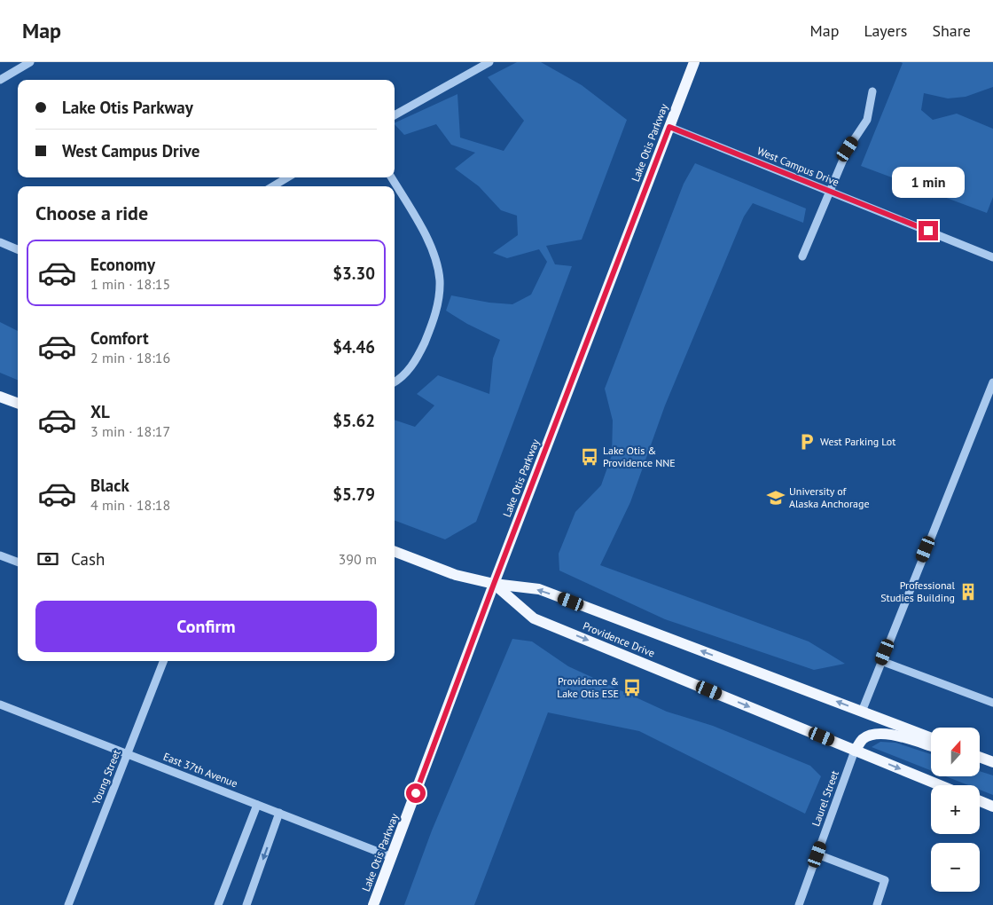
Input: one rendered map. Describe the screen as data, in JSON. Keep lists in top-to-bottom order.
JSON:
{
  "streets": {
    "main road": ["Lake Otis Parkway", "Providence Drive"],
    "street": [
      "West Campus Drive",
      "East 37th Avenue",
      "Young Street",
      "Laurel Street"
    ]
  },
  "crossings": [
    ["Lake Otis Parkway", "West Campus Drive"],
    ["Lake Otis Parkway", "Providence Drive"],
    ["Lake Otis Parkway", "East 37th Avenue"],
    ["Providence Drive", "Laurel Street"],
    ["East 37th Avenue", "Young Street"]
  ],
  "places": {
    "parking": ["West Parking Lot"],
    "bus stop": ["Lake Otis & Providence NNE", "Providence & Lake Otis ESE"],
    "school or university": ["University of Alaska Anchorage"],
    "building": ["Professional Studies Building"]
  },
  "north": "top",
  "page": {
    "header": "Map",
    "nav": ["Map", "Layers", "Share"],
    "banner": ["Lake Otis Parkway", "West Campus Drive"],
    "bubble": "1 min",
    "heading": "Choose a ride",
    "list": [
      {
        "name": "Economy",
        "note": "1 min · 18:15",
        "value": "$3.30"
      },
      {
        "name": "Comfort",
        "note": "2 min · 18:16",
        "value": "$4.46"
      },
      {
        "name": "XL",
        "note": "3 min · 18:17",
        "value": "$5.62"
      },
      {
        "name": "Black",
        "note": "4 min · 18:18",
        "value": "$5.79"
      }
    ],
    "pay": ["Cash", "390 m"],
    "buttons": "Confirm",
    "map_buttons": ["+", "−"]
  }
}
